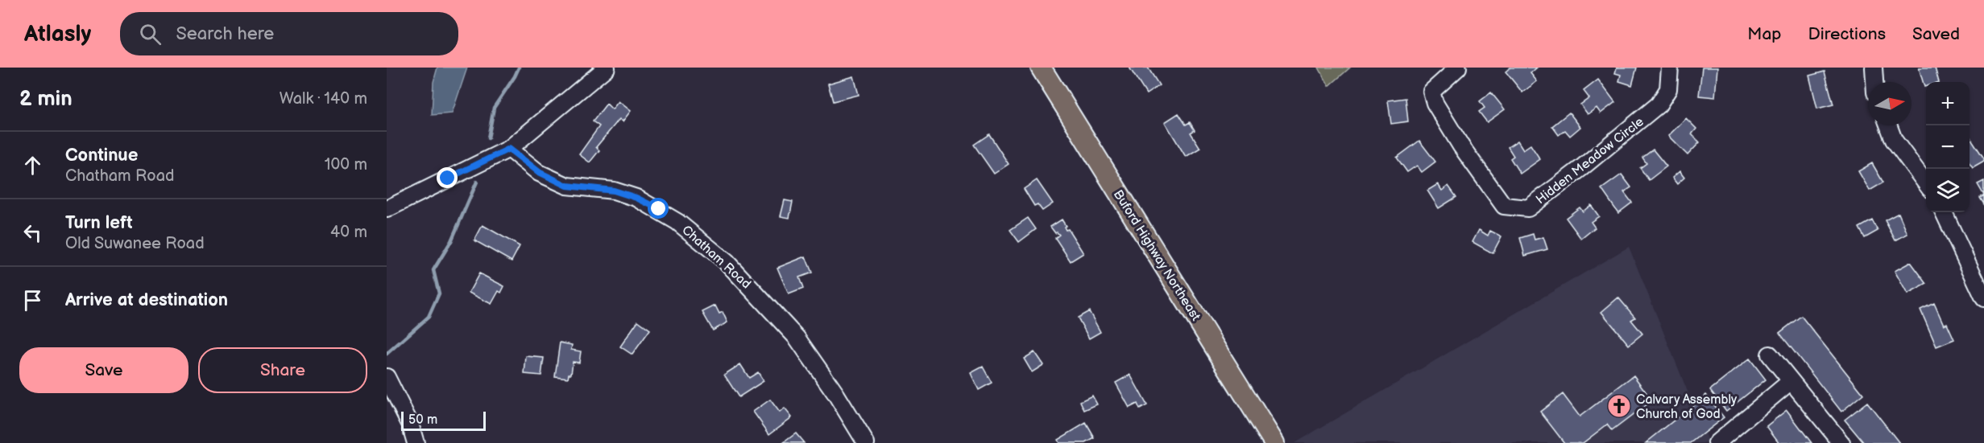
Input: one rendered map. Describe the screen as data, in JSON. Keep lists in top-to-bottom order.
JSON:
{
  "streets": {
    "main road": ["Buford Highway Northeast"],
    "street": ["Hidden Meadow Circle", "Chatham Road"]
  },
  "places": {
    "church": ["Calvary Assembly Church of God"]
  },
  "scale_bar": "50 m",
  "north": "right",
  "page": {
    "header": "Atlasly",
    "search": "Search here",
    "nav": ["Map", "Directions", "Saved"],
    "heading": ["2 min", "Walk · 140 m"],
    "map_buttons": ["+", "−"],
    "list": [
      ["Continue", "Chatham Road", "100 m"],
      ["Turn left", "Old Suwanee Road", "40 m"],
      "Arrive at destination"
    ],
    "buttons": ["Save", "Share"],
    "scale": "50 m"
  }
}
